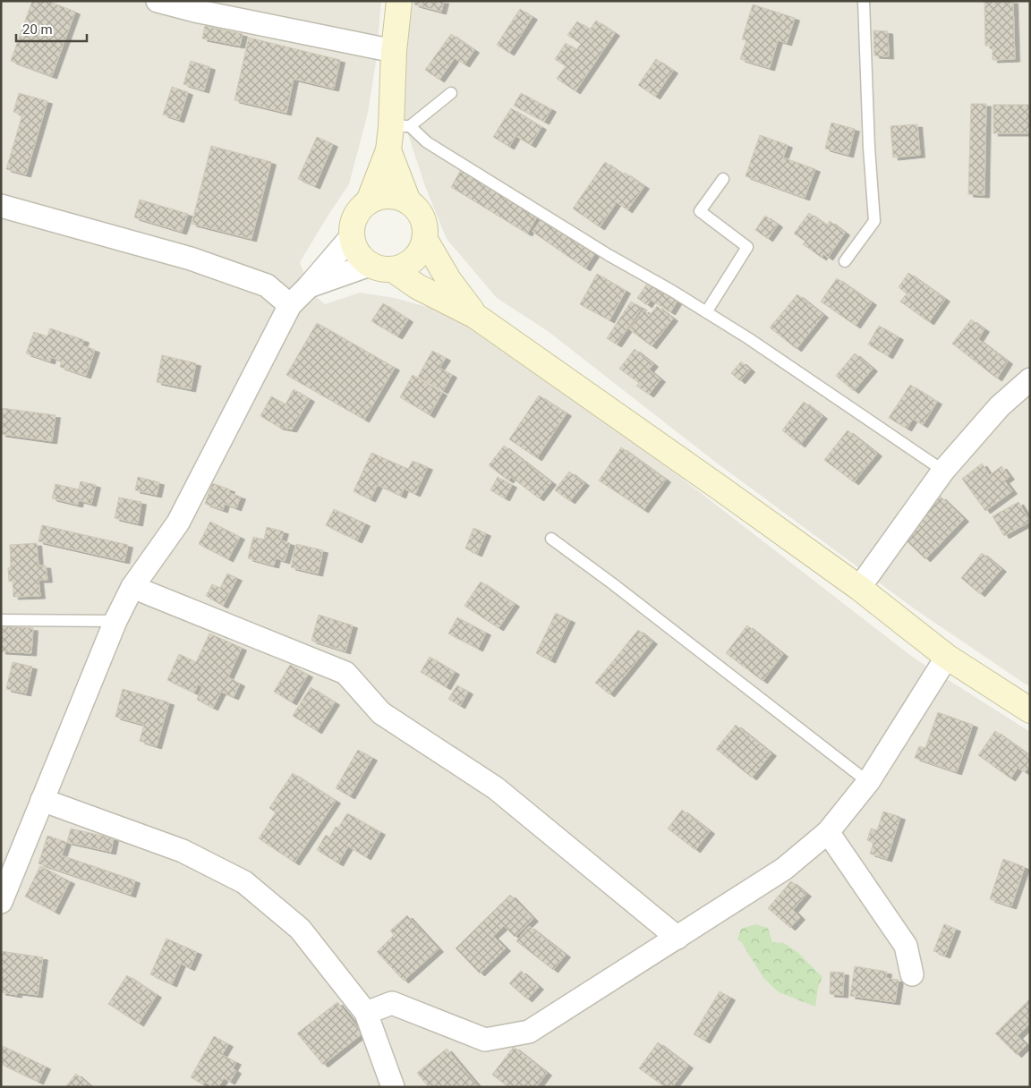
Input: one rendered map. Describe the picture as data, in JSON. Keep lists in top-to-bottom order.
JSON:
{
  "scale_bar": "20 m"
}
